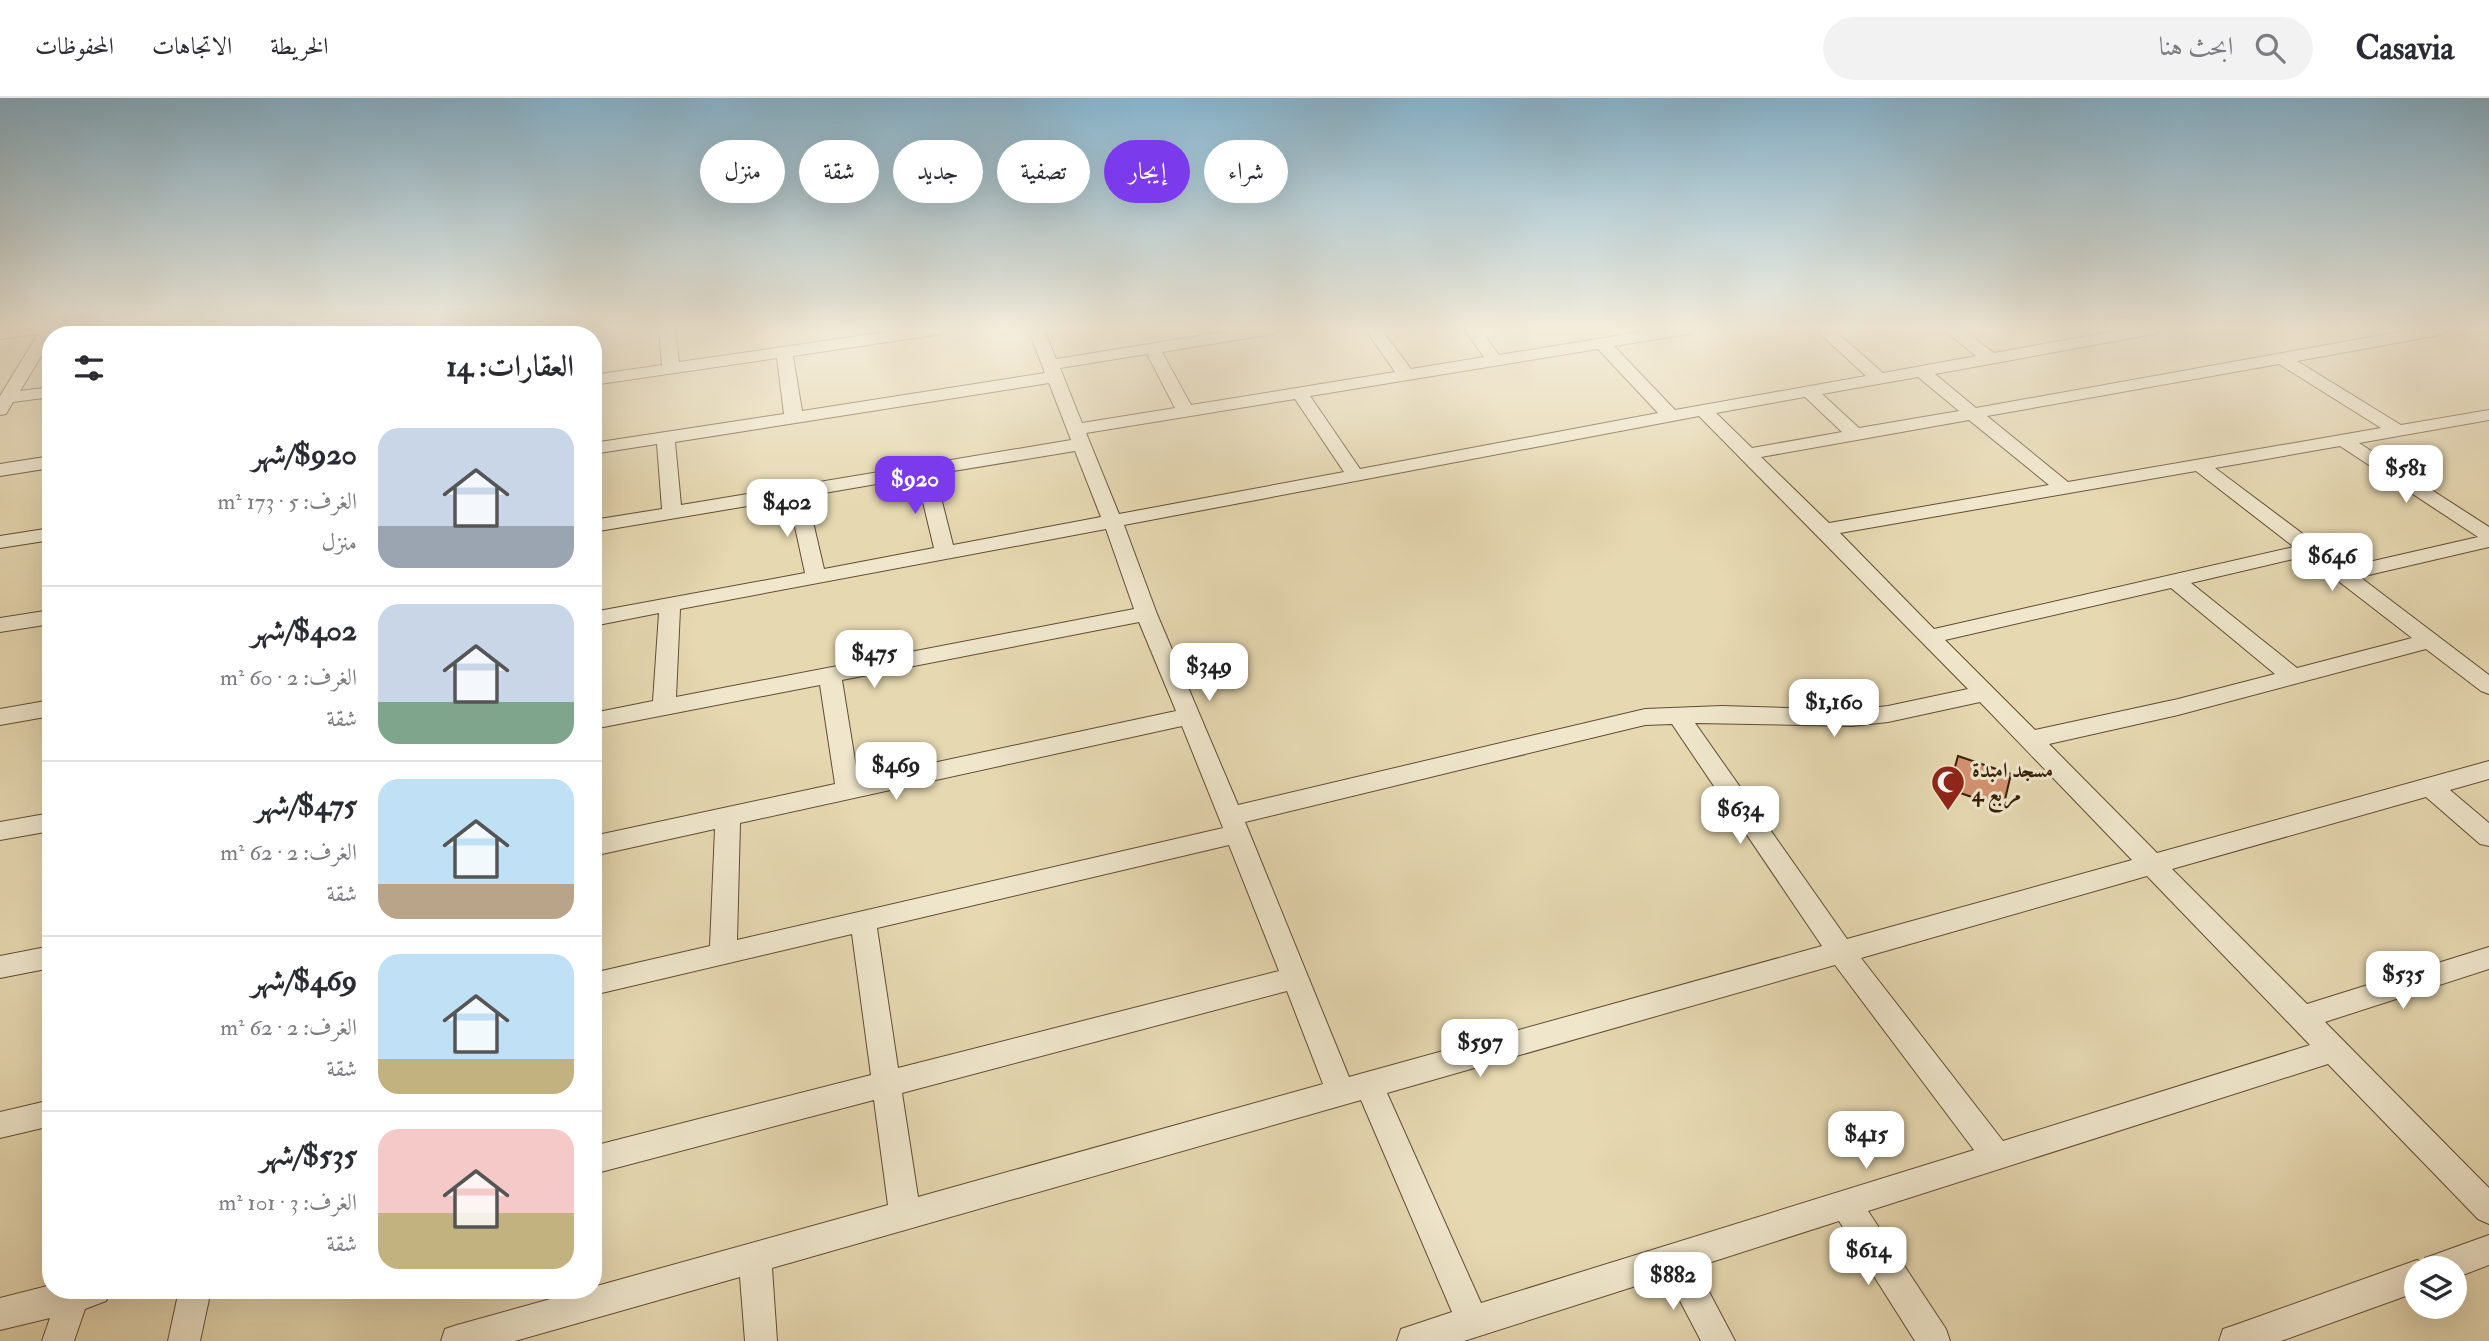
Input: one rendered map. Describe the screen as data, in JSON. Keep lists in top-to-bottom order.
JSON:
{
  "places": {
    "mosque": ["مسجد امبدة مربع 4"]
  },
  "page": {
    "header": "Casavia",
    "search": "ابحث هنا",
    "nav": ["الخريطة", "الاتجاهات", "المحفوظات"],
    "chip": [
      "شراء",
      "إيجار",
      "تصفية",
      "جديد",
      "شقة",
      "منزل"
    ],
    "heading": "العقارات: 14",
    "list": [
      {
        "name": "$920/شهر",
        "note": "الغرف: 5 · 173 m² · منزل"
      },
      {
        "name": "$402/شهر",
        "note": "الغرف: 2 · 60 m² · شقة"
      },
      {
        "name": "$475/شهر",
        "note": "الغرف: 2 · 62 m² · شقة"
      },
      {
        "name": "$469/شهر",
        "note": "الغرف: 2 · 62 m² · شقة"
      },
      {
        "name": "$535/شهر",
        "note": "الغرف: 3 · 101 m² · شقة"
      }
    ],
    "price": [
      "$581",
      "$920",
      "$402",
      "$646",
      "$475",
      "$349",
      "$1,160",
      "$469",
      "$634",
      "$535",
      "$597",
      "$415",
      "$614",
      "$882"
    ]
  }
}
